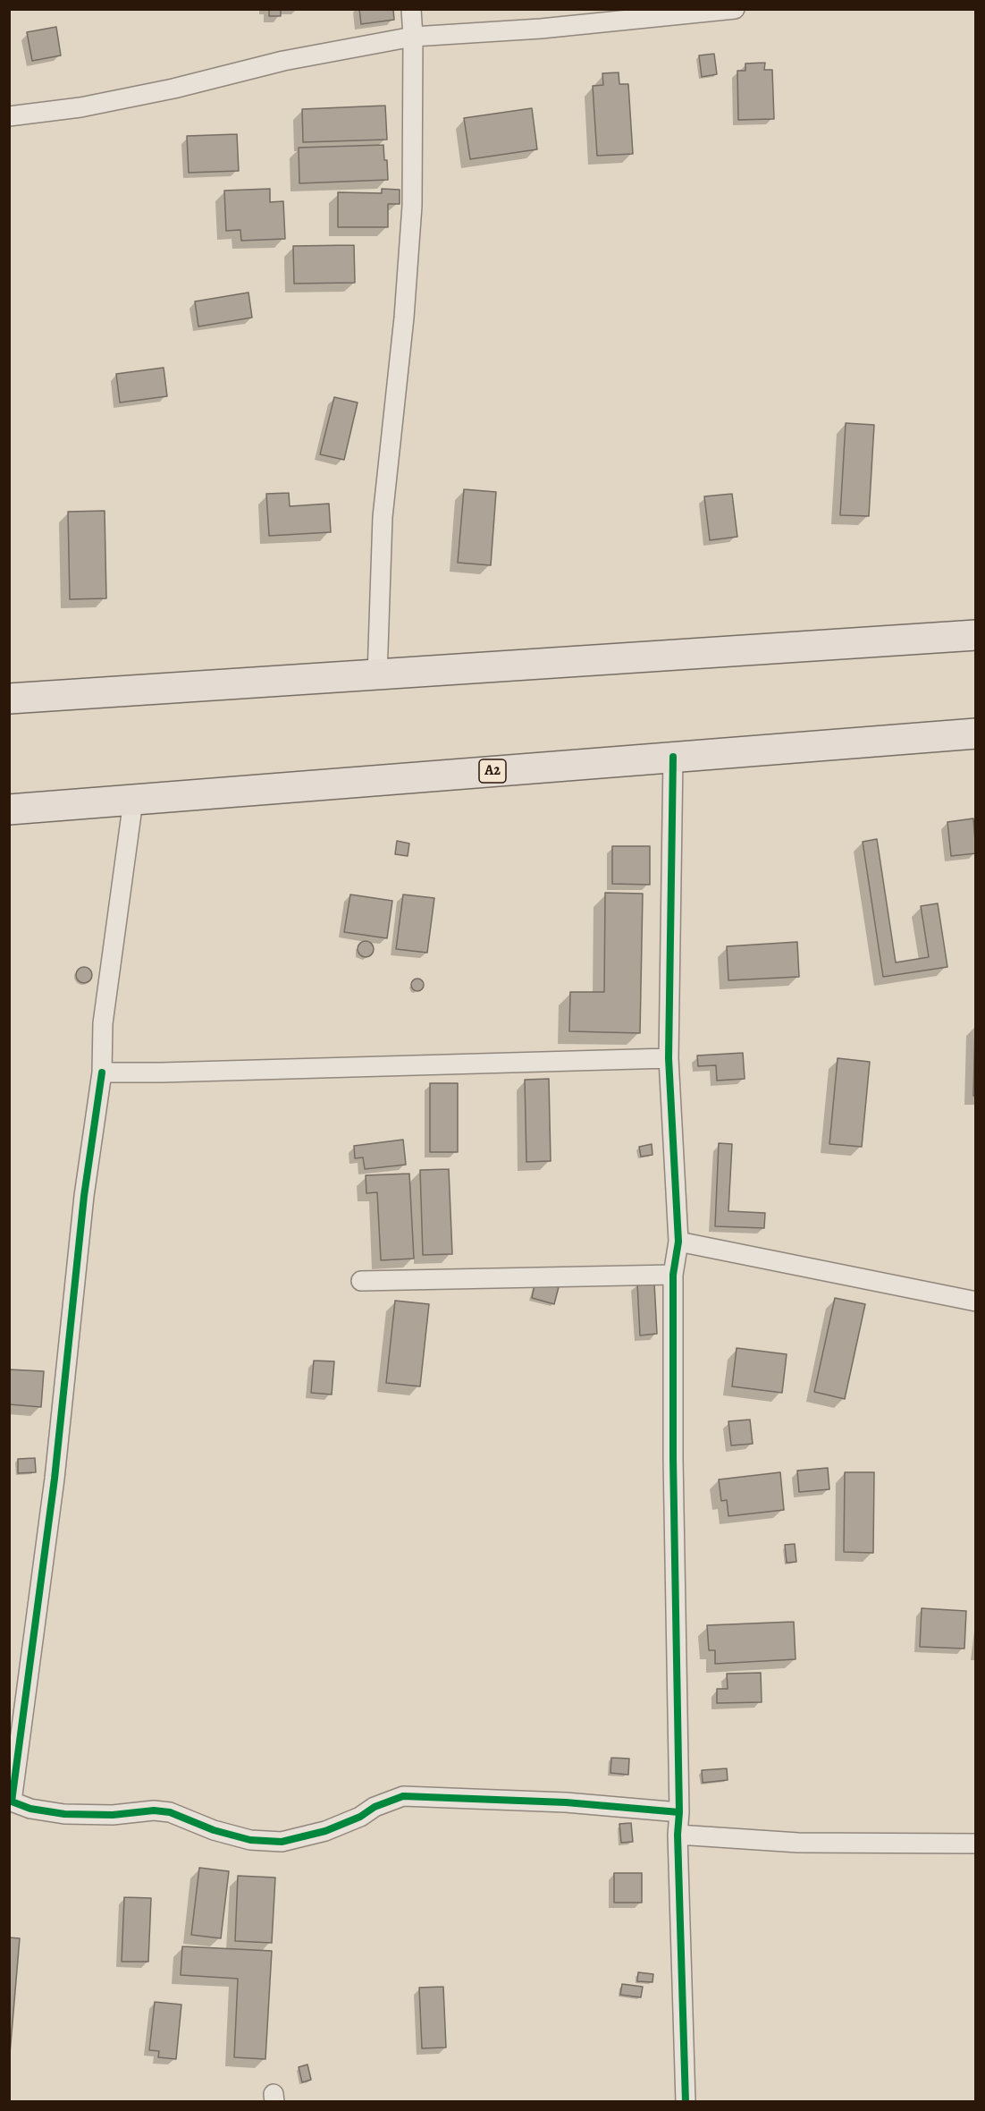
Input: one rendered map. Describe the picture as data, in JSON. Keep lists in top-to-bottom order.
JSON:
{
  "streets": {
    "highway": ["A2"]
  }
}
